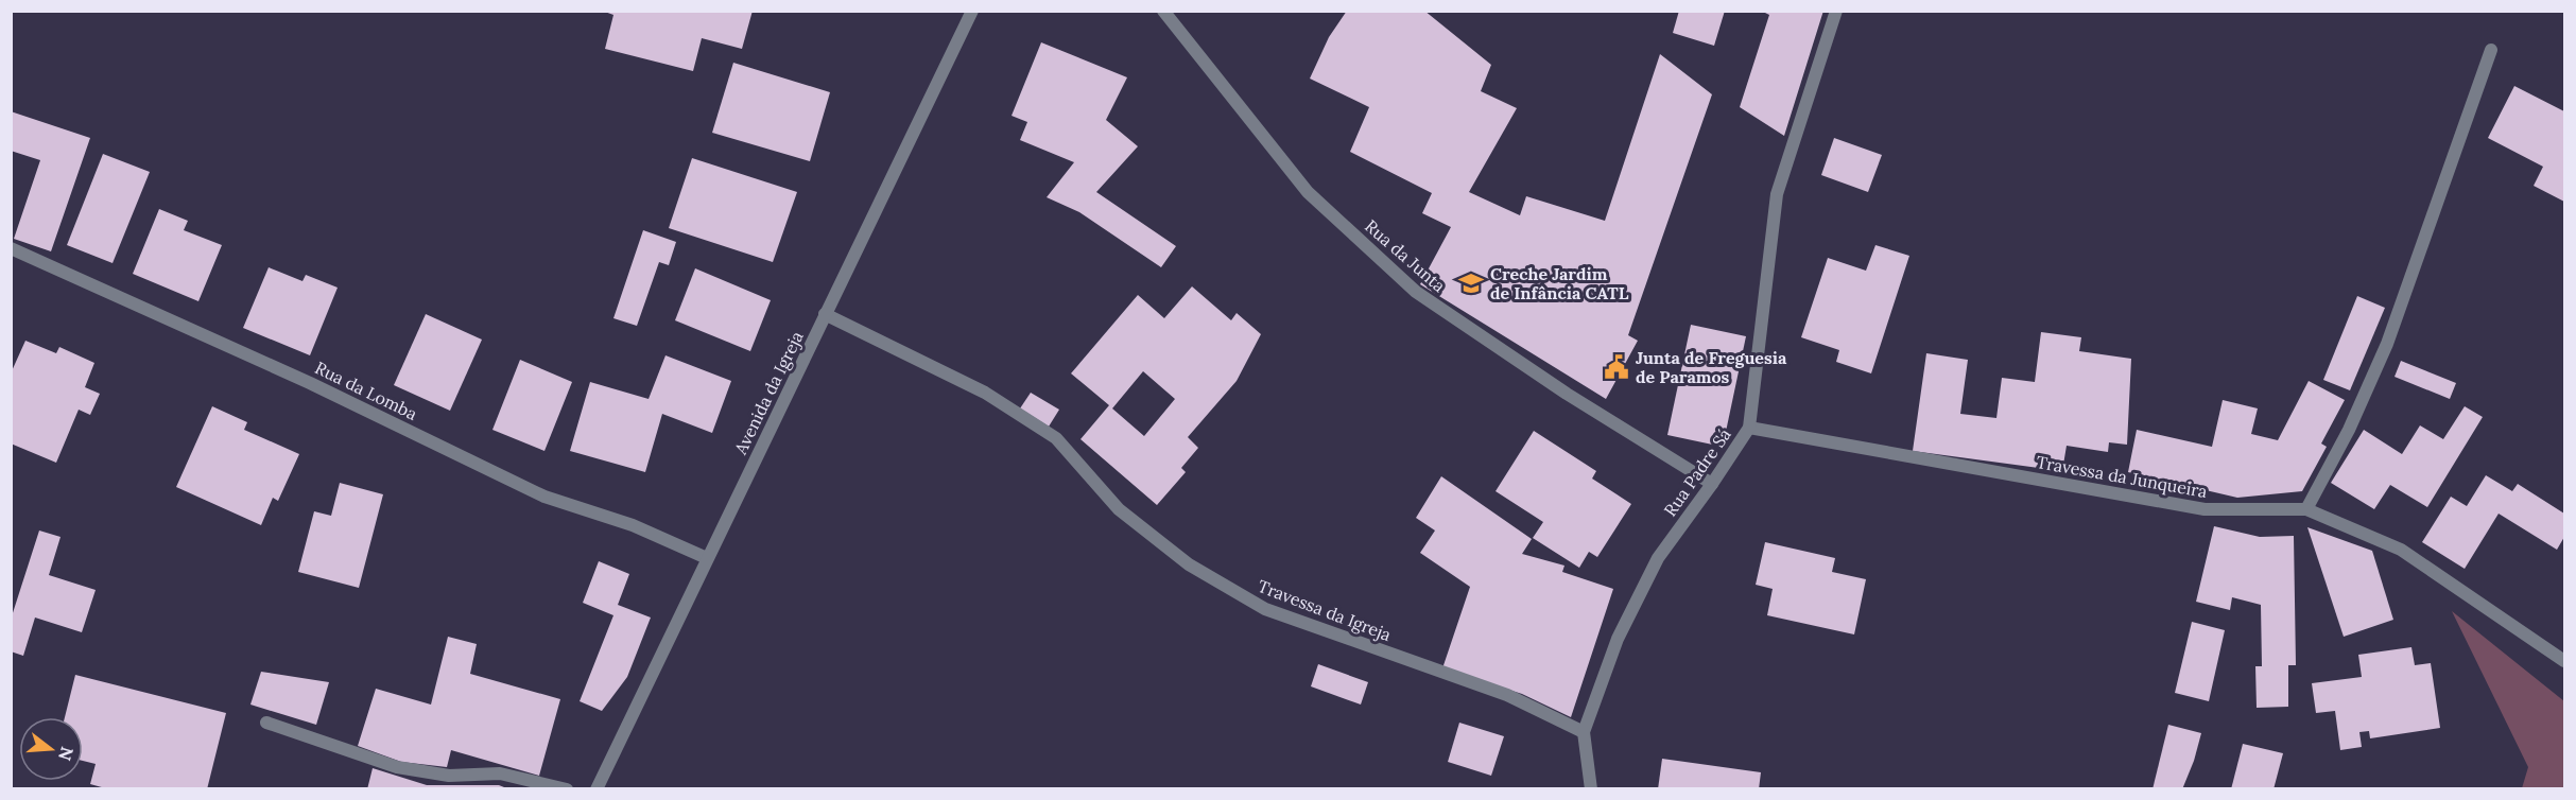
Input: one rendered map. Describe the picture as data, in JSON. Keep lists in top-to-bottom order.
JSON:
{
  "streets": {
    "street": [
      "Rua da Junta",
      "Rua da Lomba",
      "Avenida da Igreja",
      "Rua Padre Sá",
      "Travessa da Junqueira",
      "Travessa da Igreja"
    ]
  },
  "crossings": [
    ["Rua da Junta", "Rua Padre Sá"],
    ["Rua da Lomba", "Avenida da Igreja"],
    ["Avenida da Igreja", "Travessa da Igreja"],
    ["Rua Padre Sá", "Travessa da Junqueira"],
    ["Rua Padre Sá", "Travessa da Igreja"]
  ],
  "places": {
    "school or university": ["Creche Jardim de Infância CATL"],
    "public building": ["Junta de Freguesia de Paramos"]
  },
  "north": "right"
}
